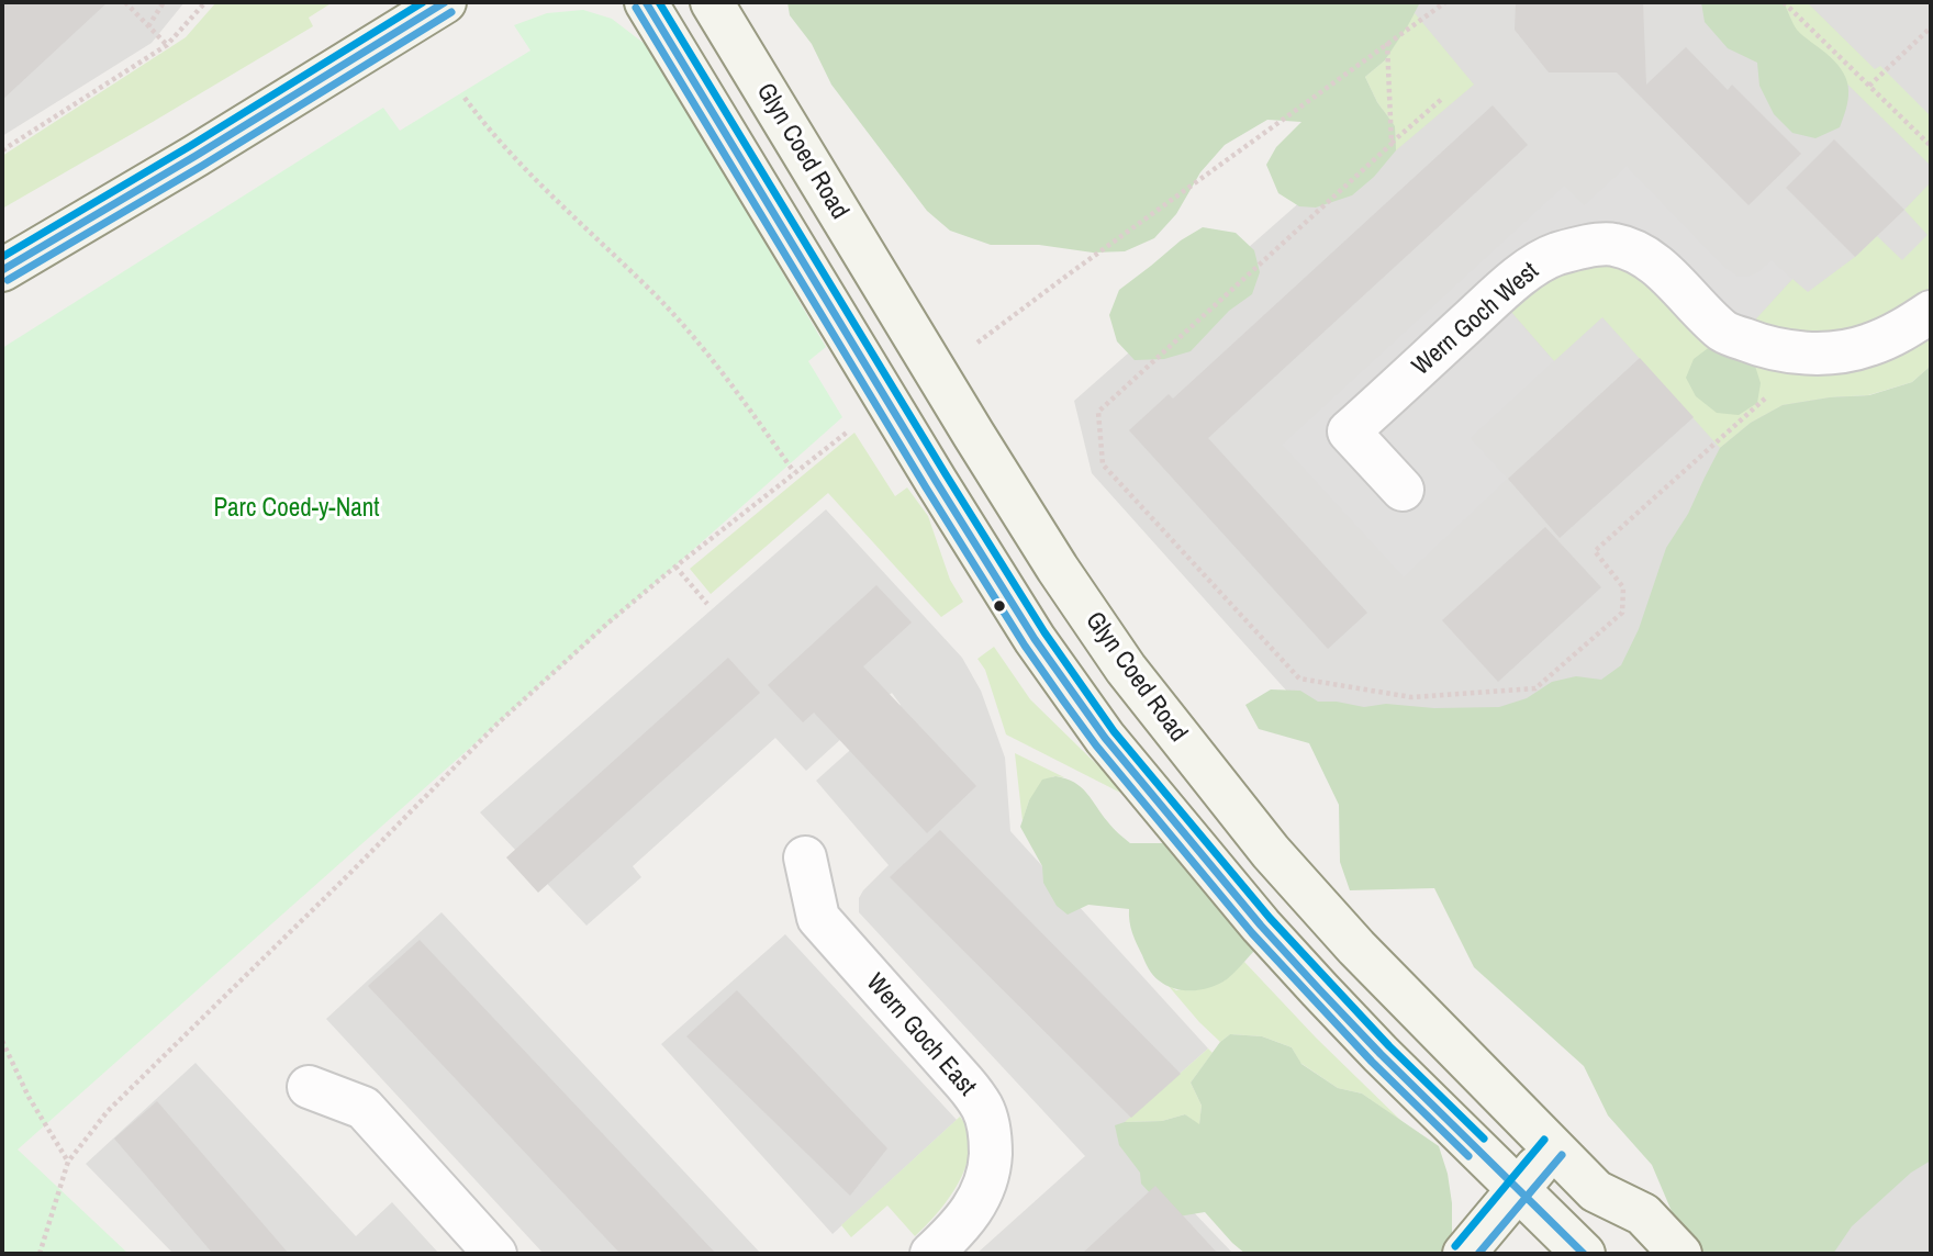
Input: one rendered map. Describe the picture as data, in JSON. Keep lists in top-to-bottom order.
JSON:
{
  "streets": {
    "street": ["Glyn Coed Road", "Wern Goch West", "Wern Goch East"]
  },
  "parks": ["Parc Coed-y-Nant"]
}
